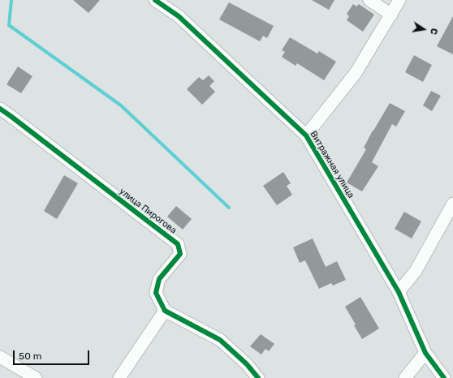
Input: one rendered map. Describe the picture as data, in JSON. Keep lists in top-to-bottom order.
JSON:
{
  "streets": {
    "street": ["Витражная улица", "улица Пирогова"]
  },
  "scale_bar": "50 m",
  "north": "right"
}
